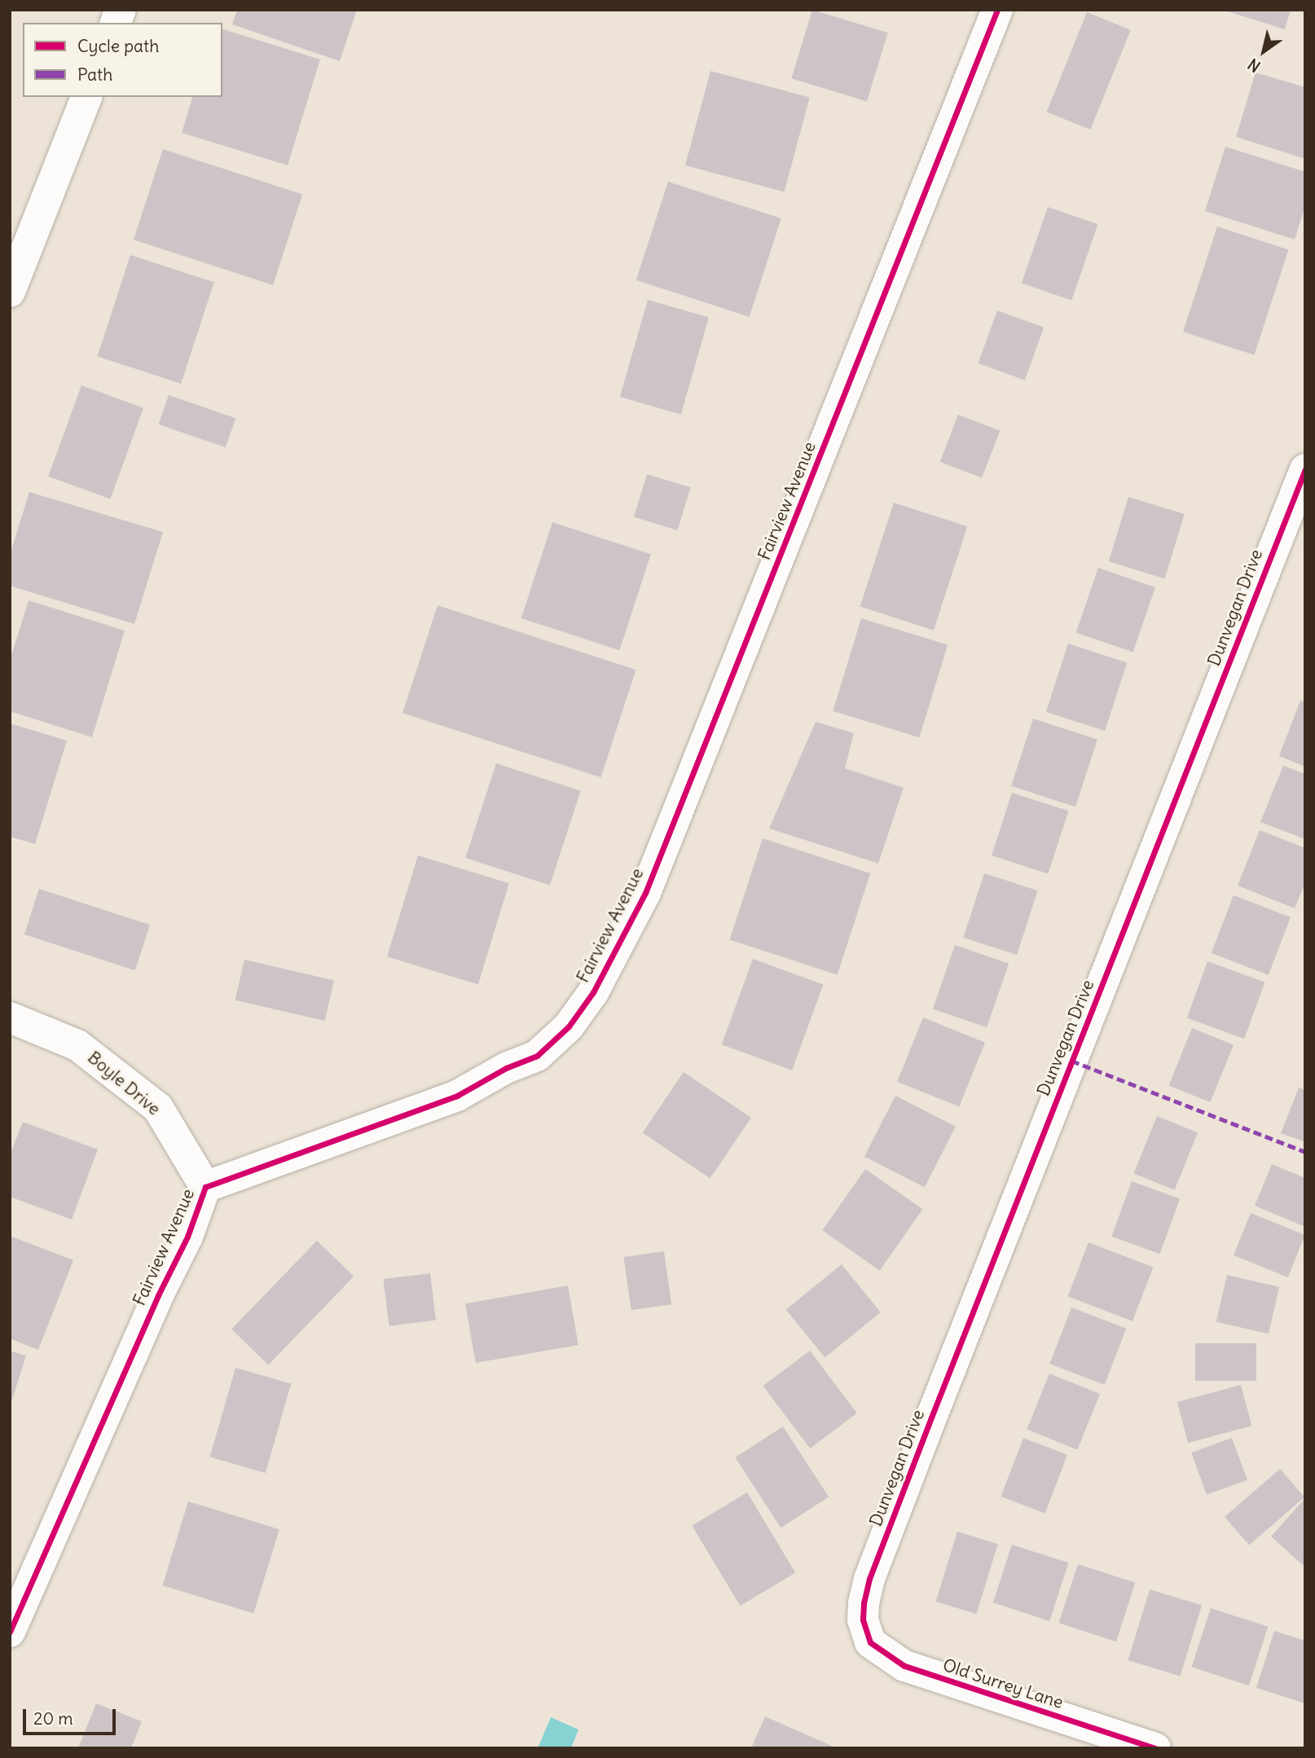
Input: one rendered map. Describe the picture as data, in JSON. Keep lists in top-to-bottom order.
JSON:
{
  "streets": {
    "street": [
      "Fairview Avenue",
      "Dunvegan Drive",
      "Boyle Drive",
      "Old Surrey Lane"
    ]
  },
  "crossings": [
    ["Fairview Avenue", "Boyle Drive"],
    ["Dunvegan Drive", "Old Surrey Lane"]
  ],
  "legend": ["Cycle path", "Path"],
  "scale_bar": "20 m",
  "north": "bottom left"
}
